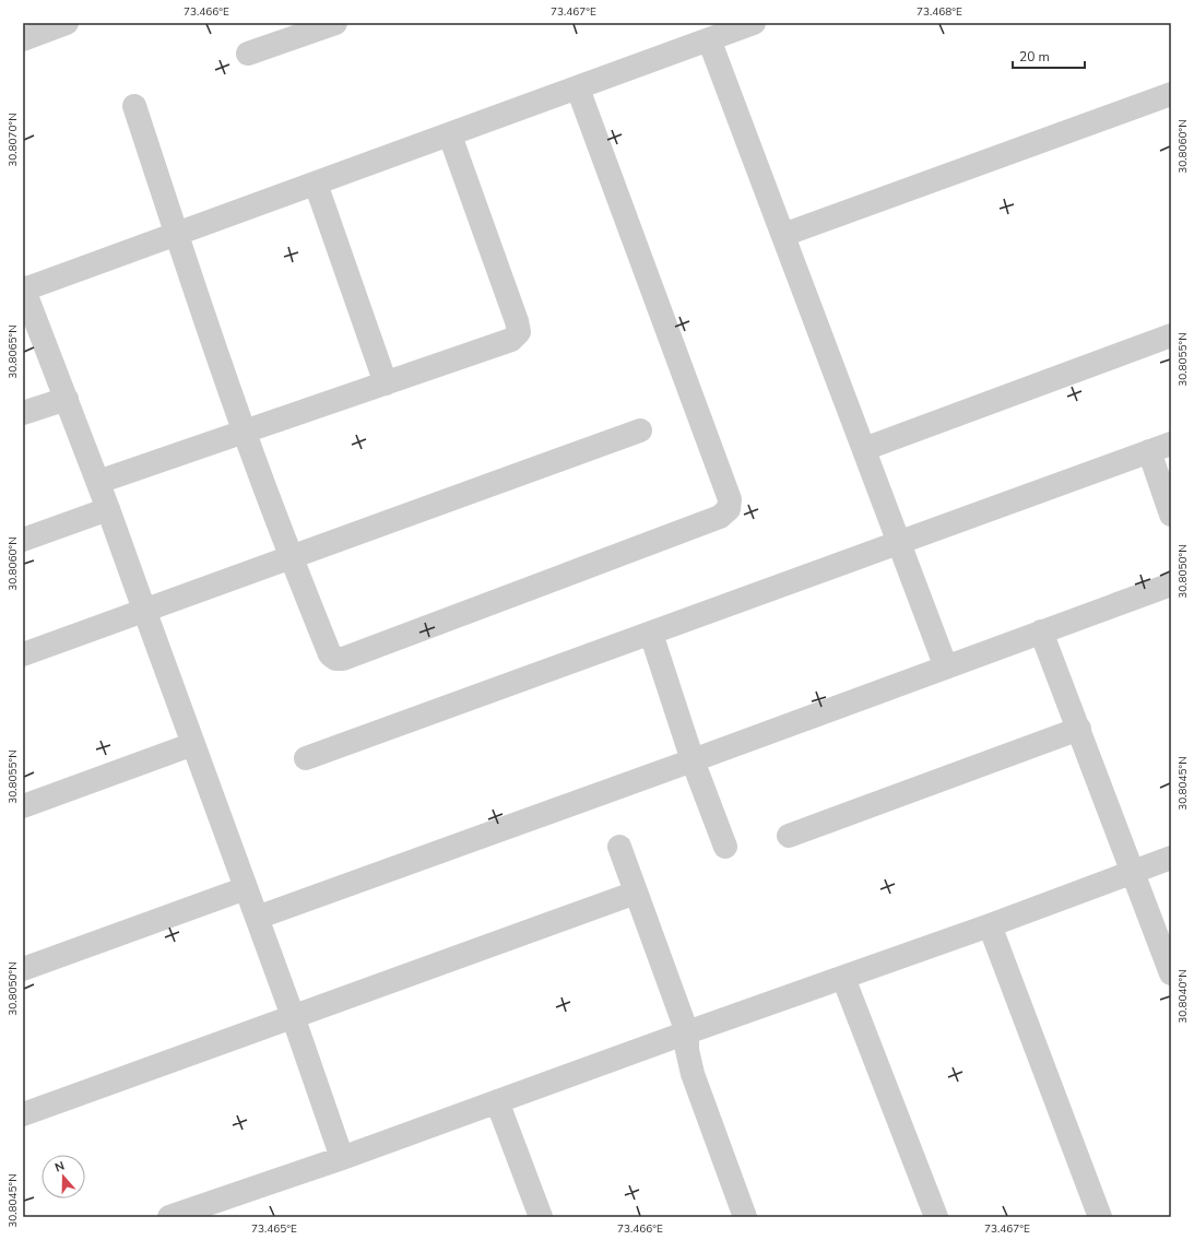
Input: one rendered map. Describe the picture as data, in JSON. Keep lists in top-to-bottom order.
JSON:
{
  "scale_bar": "20 m",
  "north": "top",
  "coordinates": [
    "73.466°E",
    "73.467°E",
    "73.468°E",
    "30.8070°N",
    "30.8060°N",
    "30.8065°N",
    "30.8055°N",
    "30.8050°N",
    "30.8045°N",
    "30.8040°N",
    "73.465°E"
  ]
}
